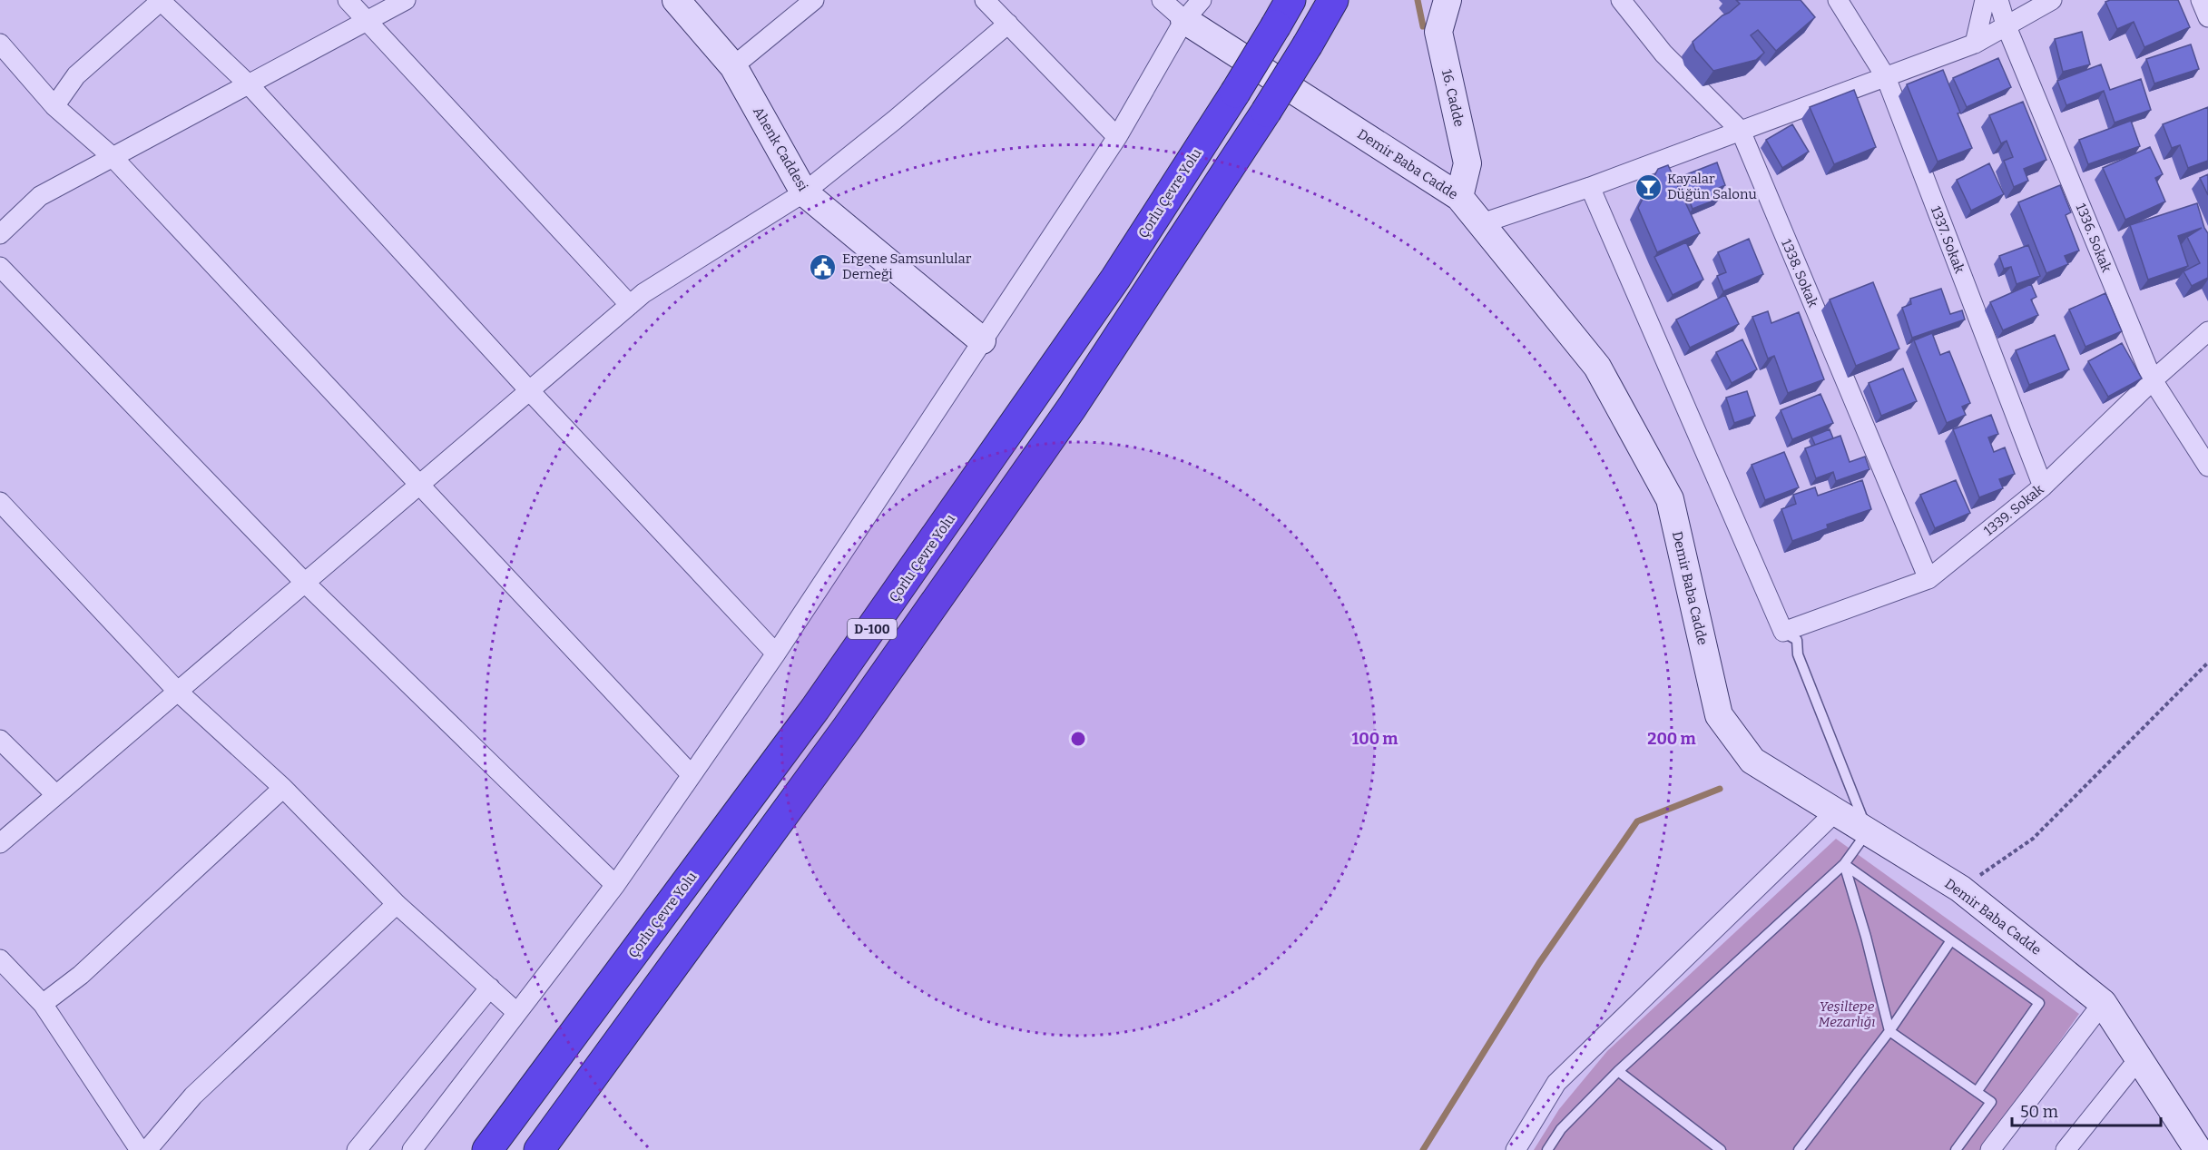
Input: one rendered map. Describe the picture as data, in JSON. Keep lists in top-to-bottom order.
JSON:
{
  "streets": {
    "highway": ["Çorlu Çevre Yolu", "D-100"],
    "street": [
      "16. Cadde",
      "Ahenk Caddesi",
      "Demir Baba Cadde",
      "1336. Sokak",
      "1337. Sokak",
      "1338. Sokak",
      "1339. Sokak"
    ]
  },
  "crossings": [
    ["16. Cadde", "Demir Baba Cadde"],
    ["1336. Sokak", "1339. Sokak"],
    ["1337. Sokak", "1339. Sokak"],
    ["1338. Sokak", "1339. Sokak"]
  ],
  "parks": ["Yeşiltepe Mezarlığı"],
  "places": {
    "bar": ["Kayalar Düğün Salonu"],
    "public building": ["Ergene Samsunlular Derneği"]
  },
  "scale_bar": "50 m",
  "rings": ["100 m", "200 m"]
}
